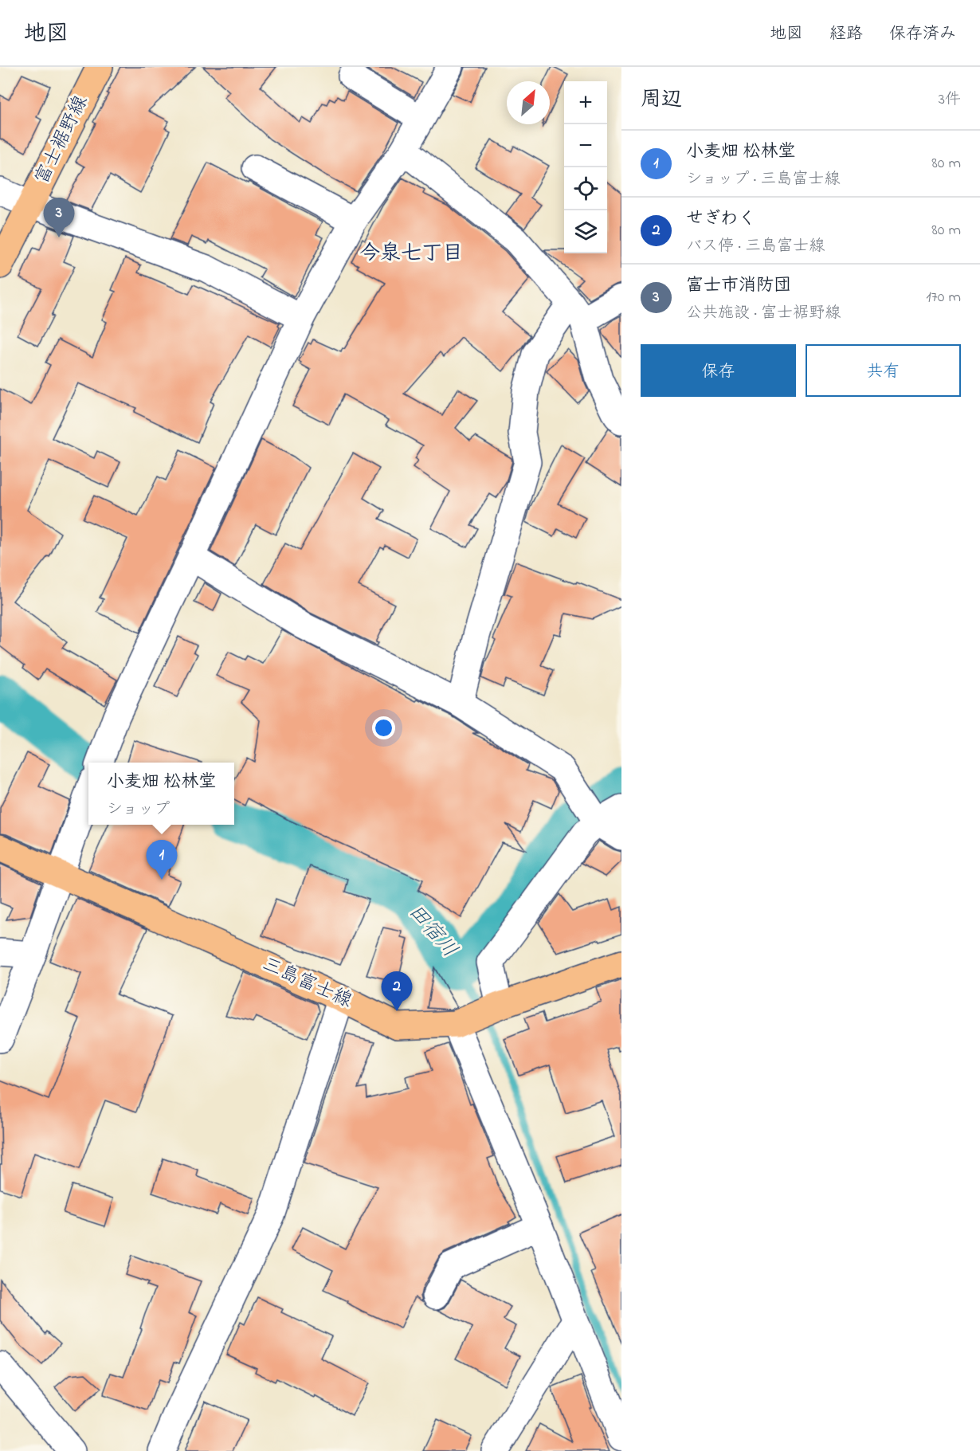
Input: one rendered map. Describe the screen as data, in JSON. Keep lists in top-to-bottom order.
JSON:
{
  "streets": {
    "main road": ["富士裾野線", "三島富士線"]
  },
  "districts": ["今泉七丁目"],
  "water": ["田宿川"],
  "north": "top right",
  "page": {
    "header": "地図",
    "nav": ["地図", "経路", "保存済み"],
    "heading": ["周辺", "3件"],
    "map_buttons": ["+", "−"],
    "list": [
      {
        "mark": "1",
        "name": "小麦畑 松林堂",
        "note": "ショップ · 三島富士線",
        "value": "80 m"
      },
      {
        "mark": "2",
        "name": "せぎわく",
        "note": "バス停 · 三島富士線",
        "value": "80 m"
      },
      {
        "mark": "3",
        "name": "富士市消防団",
        "note": "公共施設 · 富士裾野線",
        "value": "170 m"
      }
    ],
    "pins": ["3", "1", "2"],
    "buttons": ["保存", "共有"],
    "popup": ["小麦畑 松林堂", "ショップ"]
  }
}
